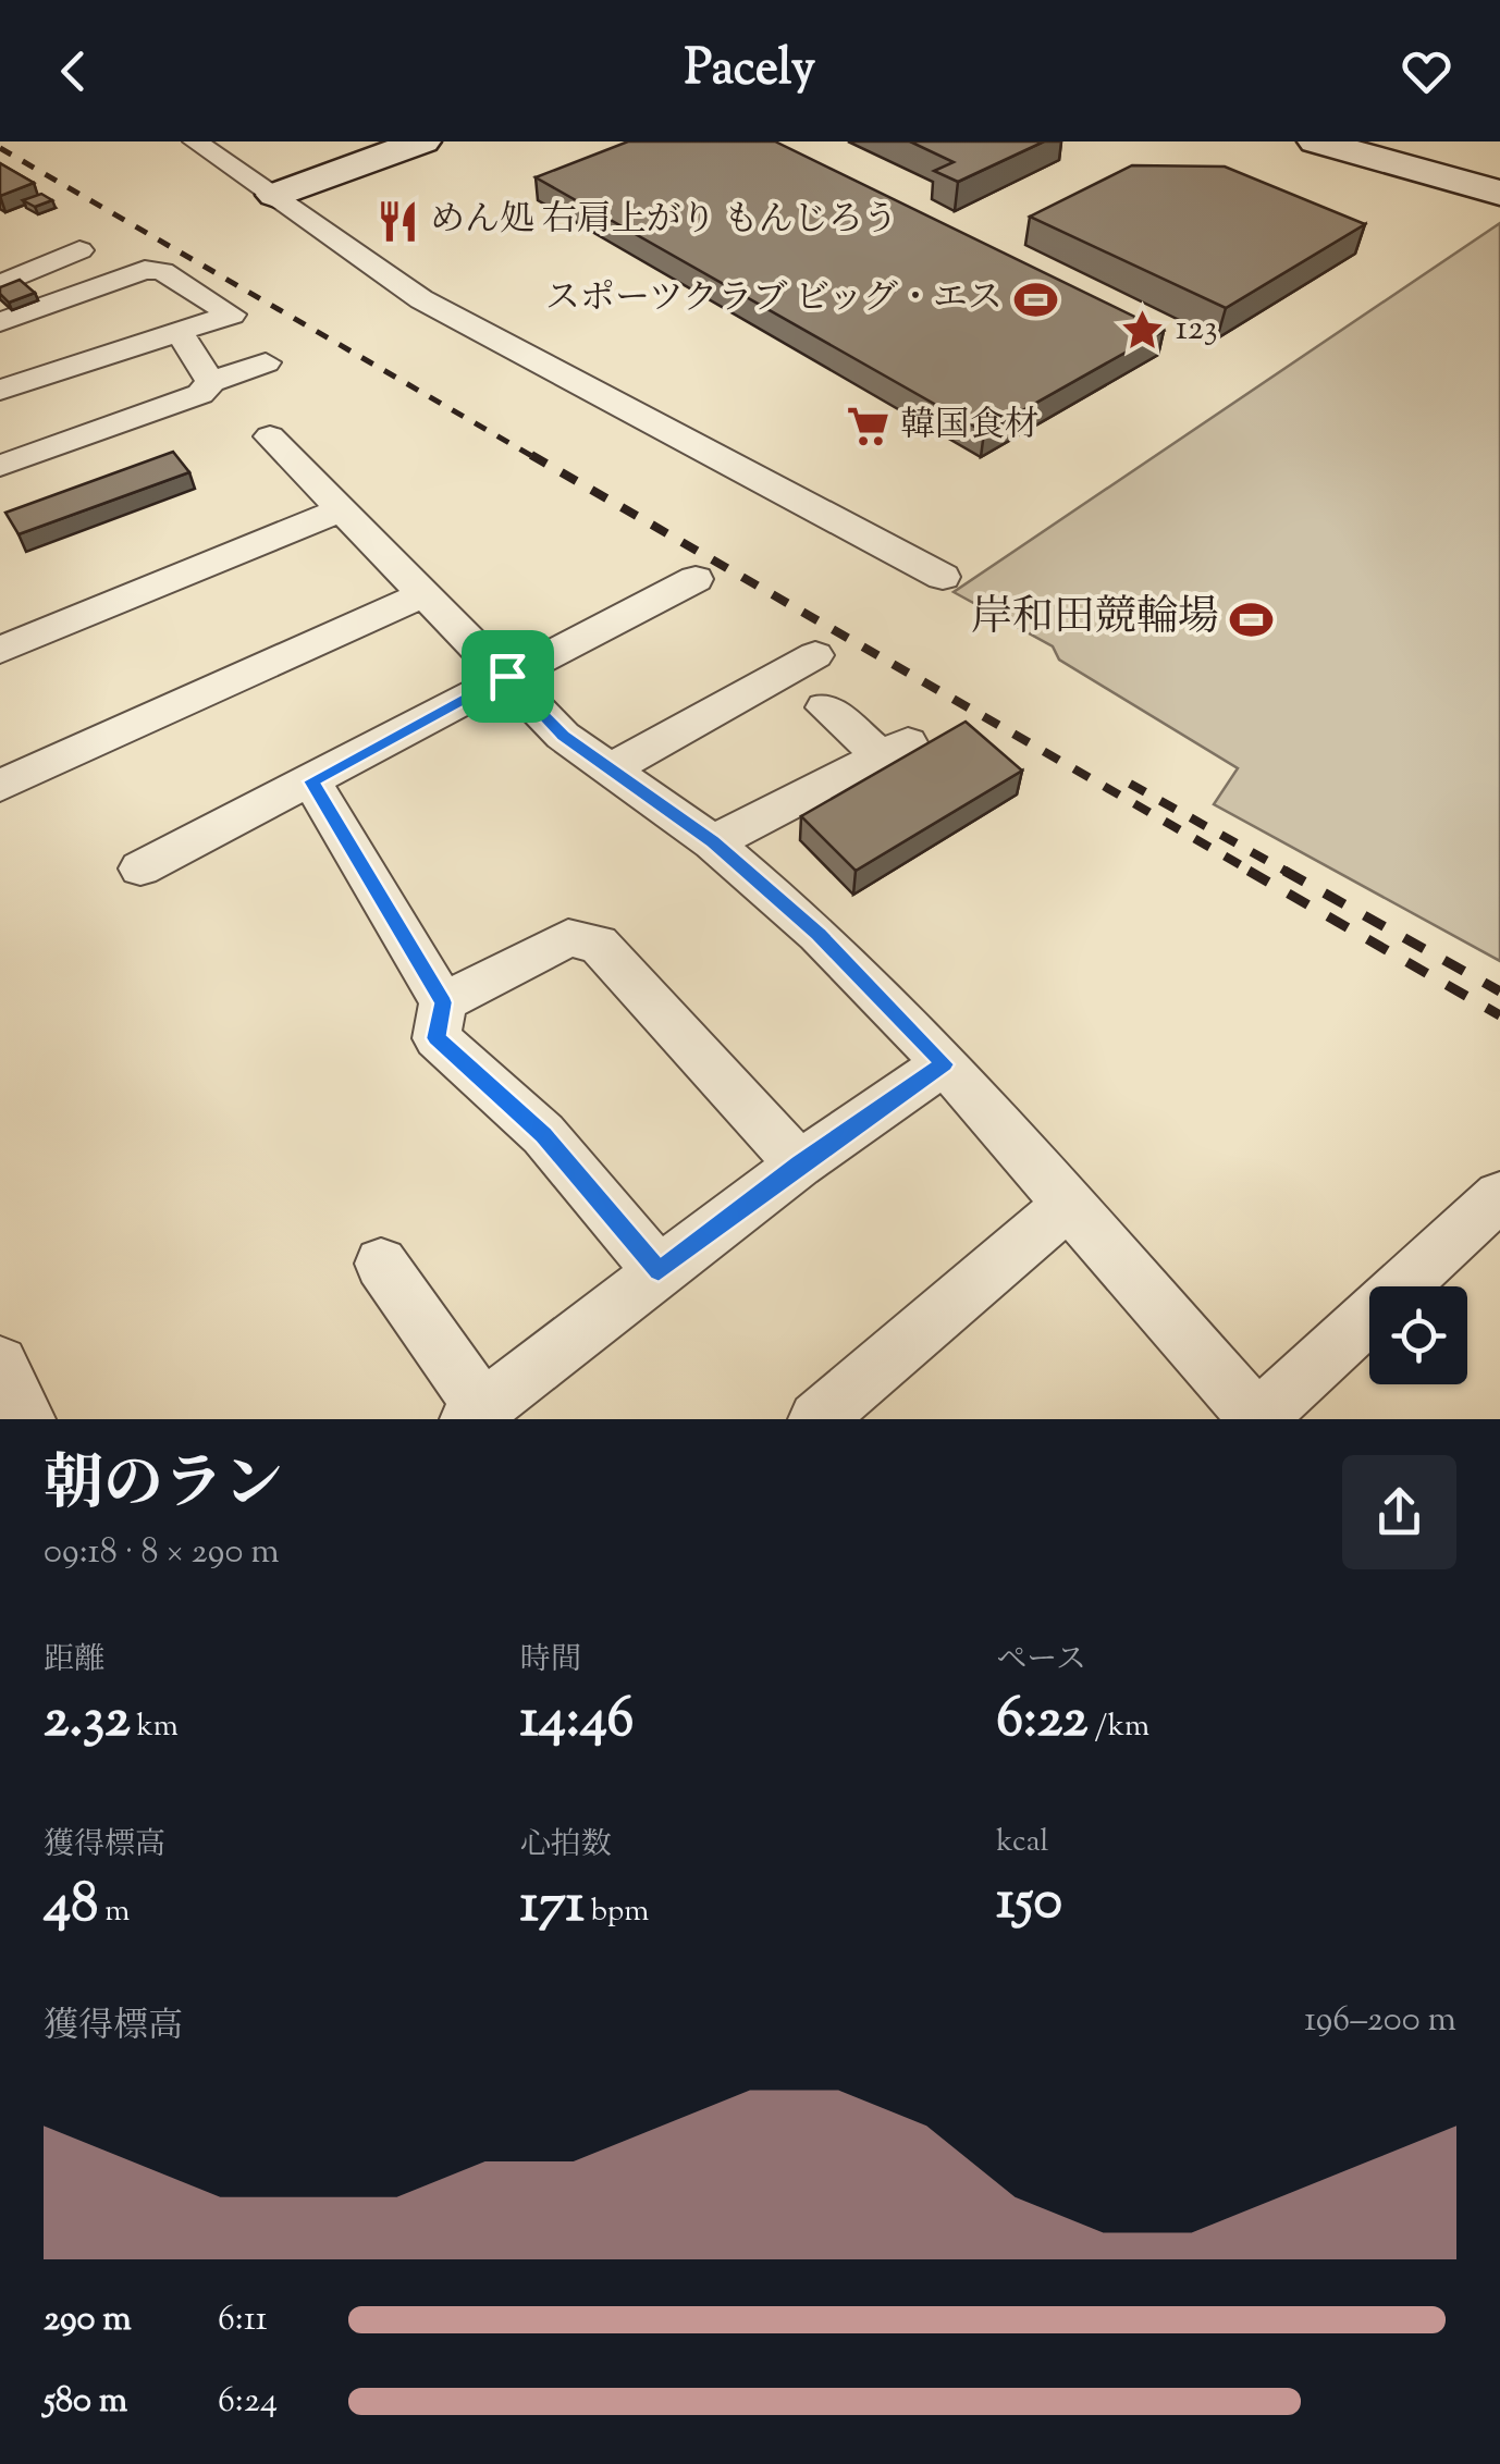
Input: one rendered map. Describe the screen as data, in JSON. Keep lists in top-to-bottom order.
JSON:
{
  "places": {
    "restaurant": ["めん処 右肩上がり もんじろう"],
    "sports": ["スポーツクラブ ビッグ・エス", "岸和田競輪場"],
    "place": ["123"],
    "supermarket": ["韓国食材"]
  },
  "page": {
    "header": "Pacely",
    "heading": ["朝のラン", "09:18 · 8 × 290 m"],
    "stats": [
      ["距離", "2.32 km"],
      ["時間", "14:46"],
      ["ペース", "6:22 /km"],
      ["獲得標高", "48 m"],
      ["心拍数", "171 bpm"],
      ["kcal", "150"]
    ],
    "chart": ["獲得標高", "196–200 m"],
    "list": [
      {
        "name": "290 m",
        "note": "6:11"
      },
      {
        "name": "580 m",
        "note": "6:24"
      }
    ]
  }
}
